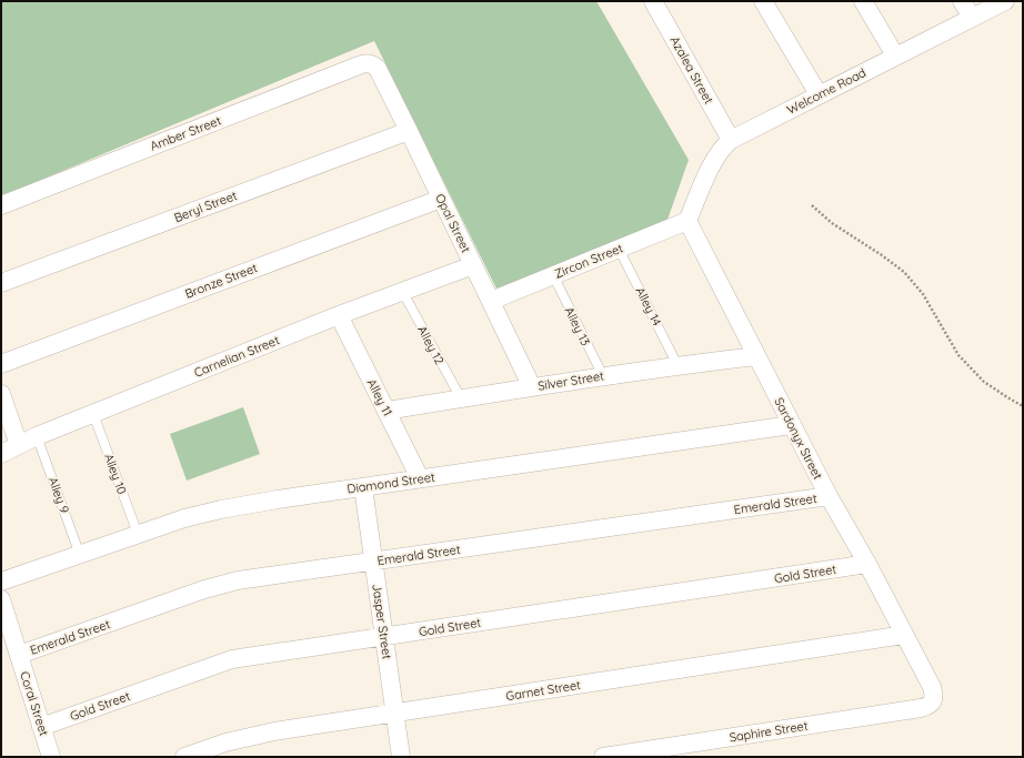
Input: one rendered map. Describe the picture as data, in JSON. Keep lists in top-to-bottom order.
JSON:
{
  "streets": {
    "street": [
      "Azalea Street",
      "Welcome Road",
      "Amber Street",
      "Beryl Street",
      "Opal Street",
      "Zircon Street",
      "Bronze Street",
      "Carnelian Street",
      "Silver Street",
      "Alley 11",
      "Sardonyx Street",
      "Diamond Street",
      "Emerald Street",
      "Gold Street",
      "Jasper Street",
      "Garnet Street",
      "Coral Street",
      "Saphire Street"
    ],
    "lane": [
      "Alley 14",
      "Alley 13",
      "Alley 12",
      "Alley 10",
      "Alley 9"
    ]
  },
  "crossings": [
    ["Azalea Street", "Welcome Road"],
    ["Welcome Road", "Zircon Street"],
    ["Welcome Road", "Sardonyx Street"],
    ["Amber Street", "Opal Street"],
    ["Beryl Street", "Opal Street"],
    ["Opal Street", "Zircon Street"],
    ["Opal Street", "Bronze Street"],
    ["Opal Street", "Carnelian Street"],
    ["Opal Street", "Silver Street"],
    ["Zircon Street", "Alley 14"],
    ["Zircon Street", "Alley 13"],
    ["Zircon Street", "Sardonyx Street"],
    ["Alley 14", "Silver Street"],
    ["Alley 13", "Silver Street"],
    ["Alley 12", "Carnelian Street"],
    ["Alley 12", "Silver Street"],
    ["Carnelian Street", "Alley 11"],
    ["Carnelian Street", "Alley 10"],
    ["Carnelian Street", "Alley 9"],
    ["Silver Street", "Alley 11"],
    ["Silver Street", "Sardonyx Street"],
    ["Alley 11", "Diamond Street"],
    ["Sardonyx Street", "Diamond Street"],
    ["Sardonyx Street", "Emerald Street"],
    ["Sardonyx Street", "Gold Street"],
    ["Sardonyx Street", "Garnet Street"],
    ["Sardonyx Street", "Saphire Street"],
    ["Alley 10", "Diamond Street"],
    ["Diamond Street", "Alley 9"],
    ["Diamond Street", "Jasper Street"],
    ["Emerald Street", "Jasper Street"],
    ["Emerald Street", "Coral Street"],
    ["Gold Street", "Jasper Street"],
    ["Gold Street", "Coral Street"],
    ["Jasper Street", "Garnet Street"]
  ]
}
